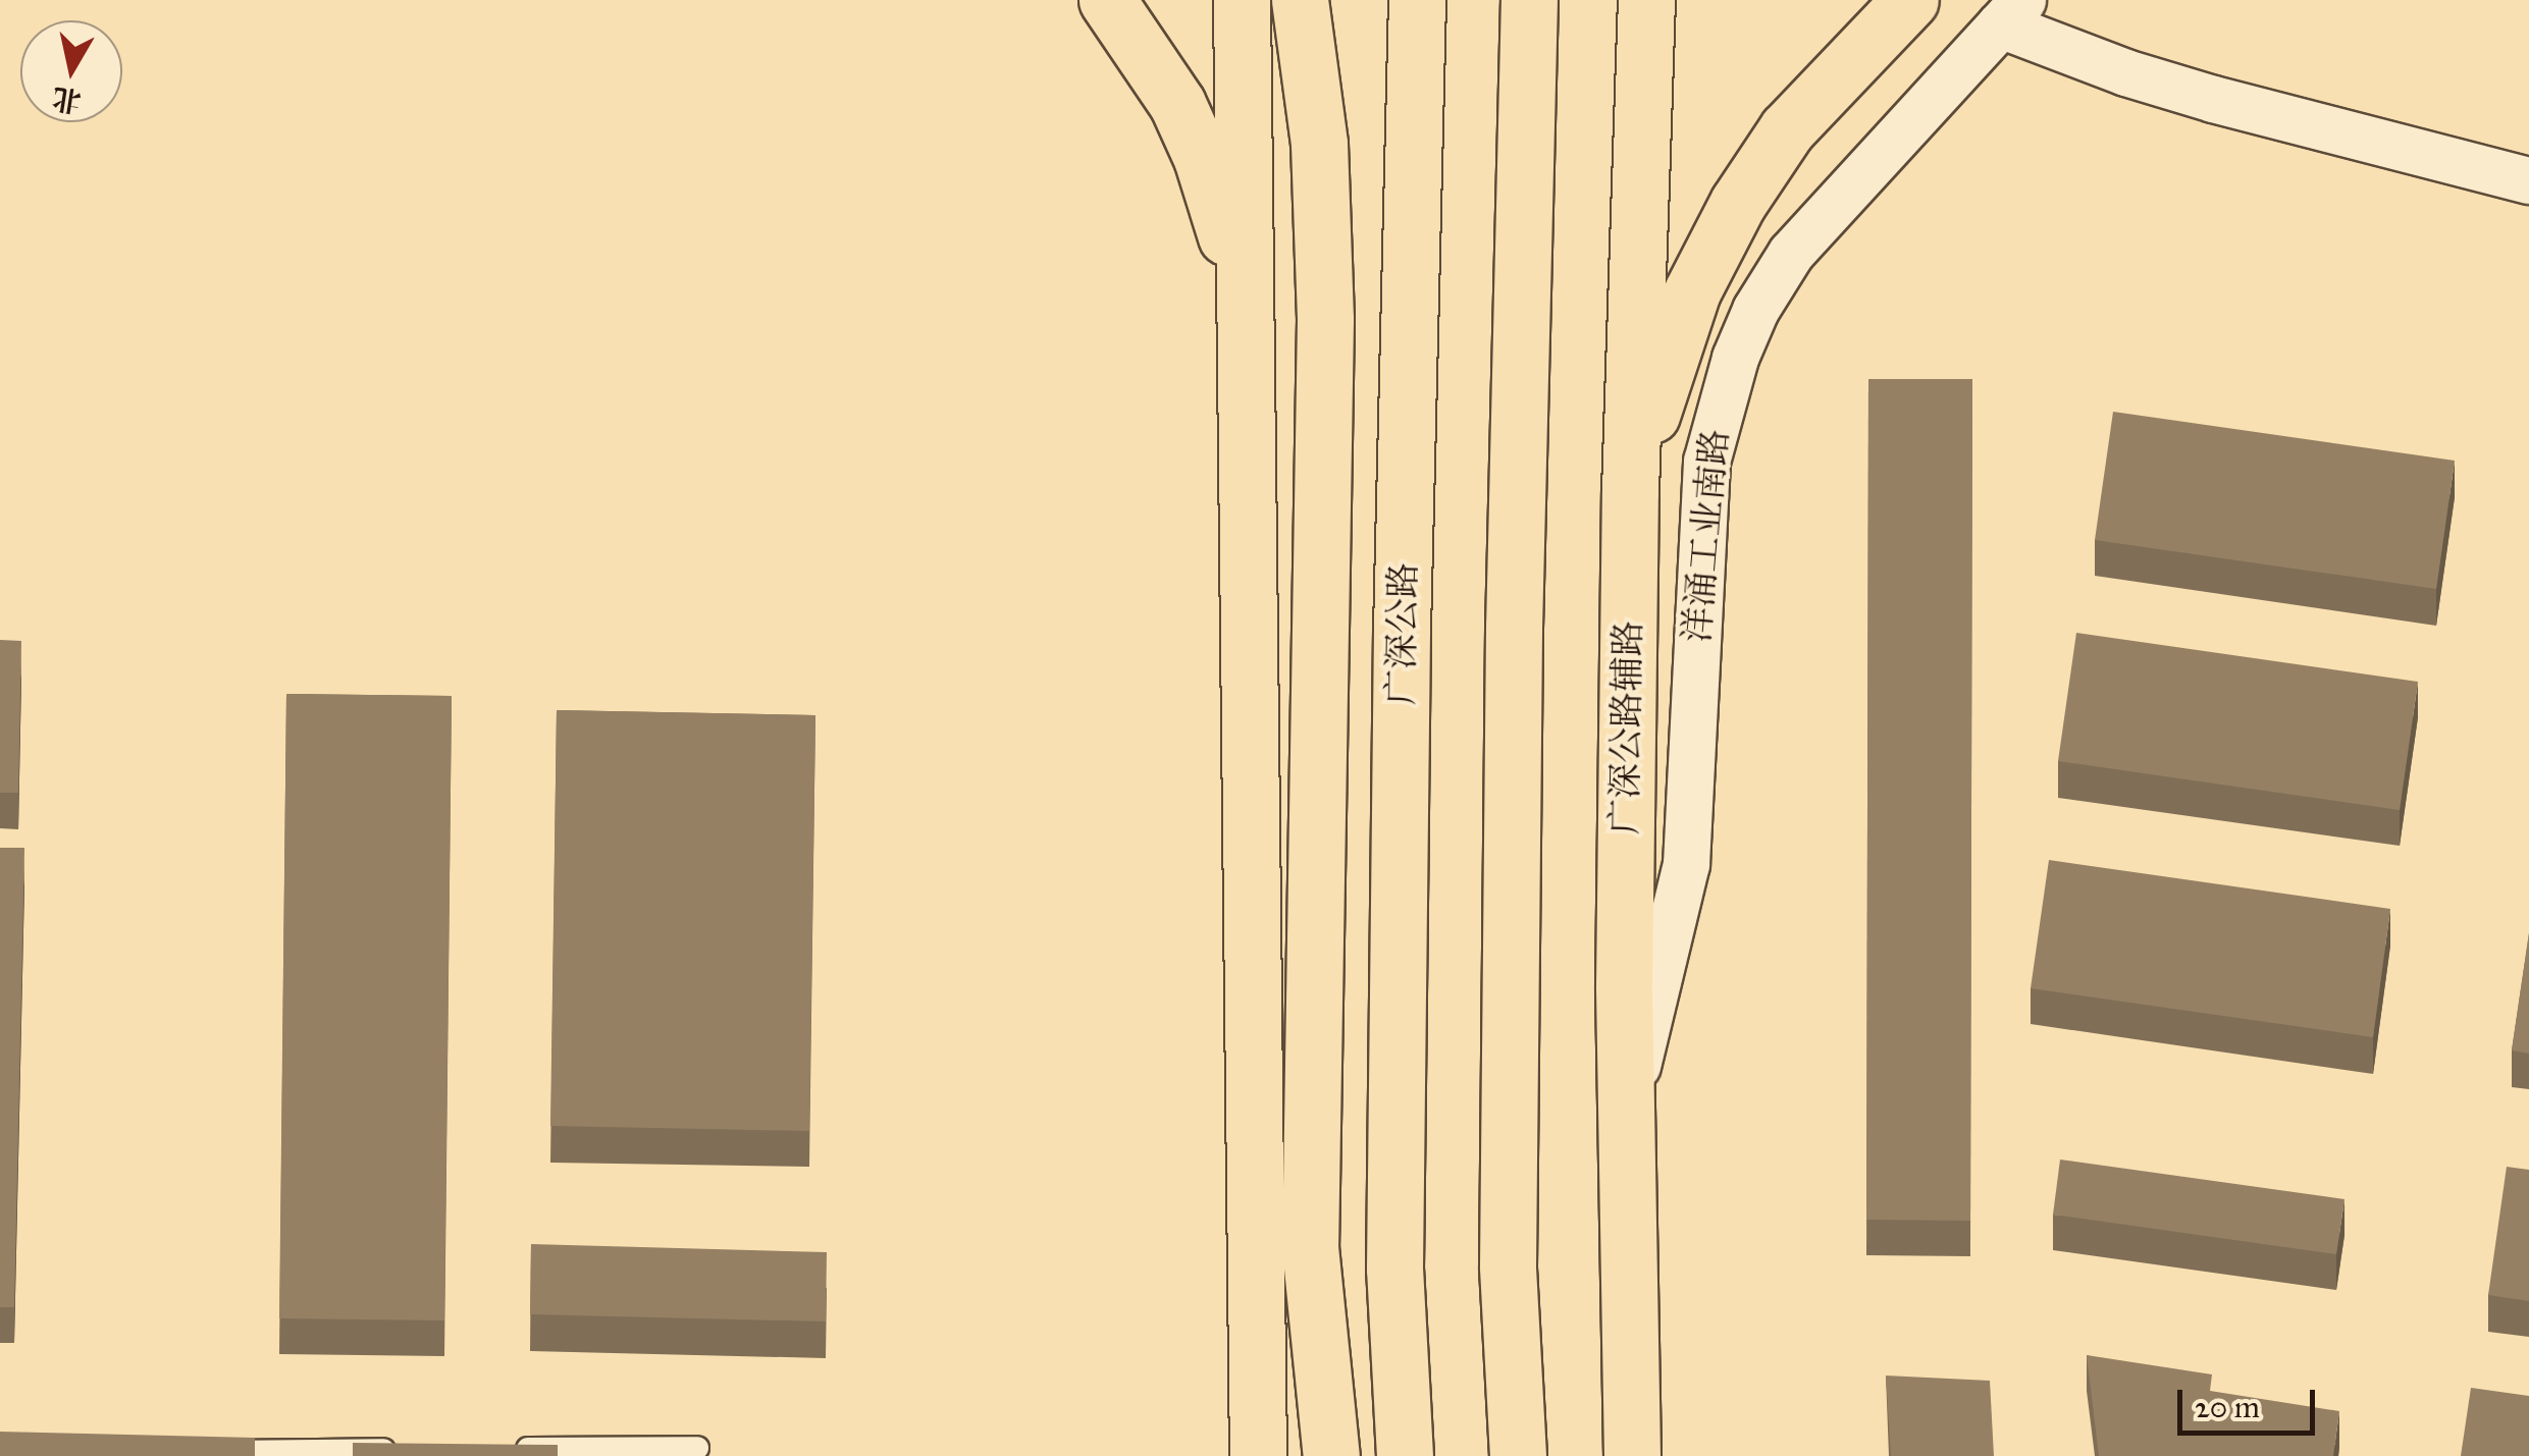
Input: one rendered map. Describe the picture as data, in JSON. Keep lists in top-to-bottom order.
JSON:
{
  "streets": {
    "main road": ["广深公路", "广深公路辅路"],
    "street": ["洋涌工业南路"]
  },
  "crossings": [
    ["洋涌工业南路", "广深公路辅路"]
  ],
  "scale_bar": "20 m",
  "north": "bottom"
}
